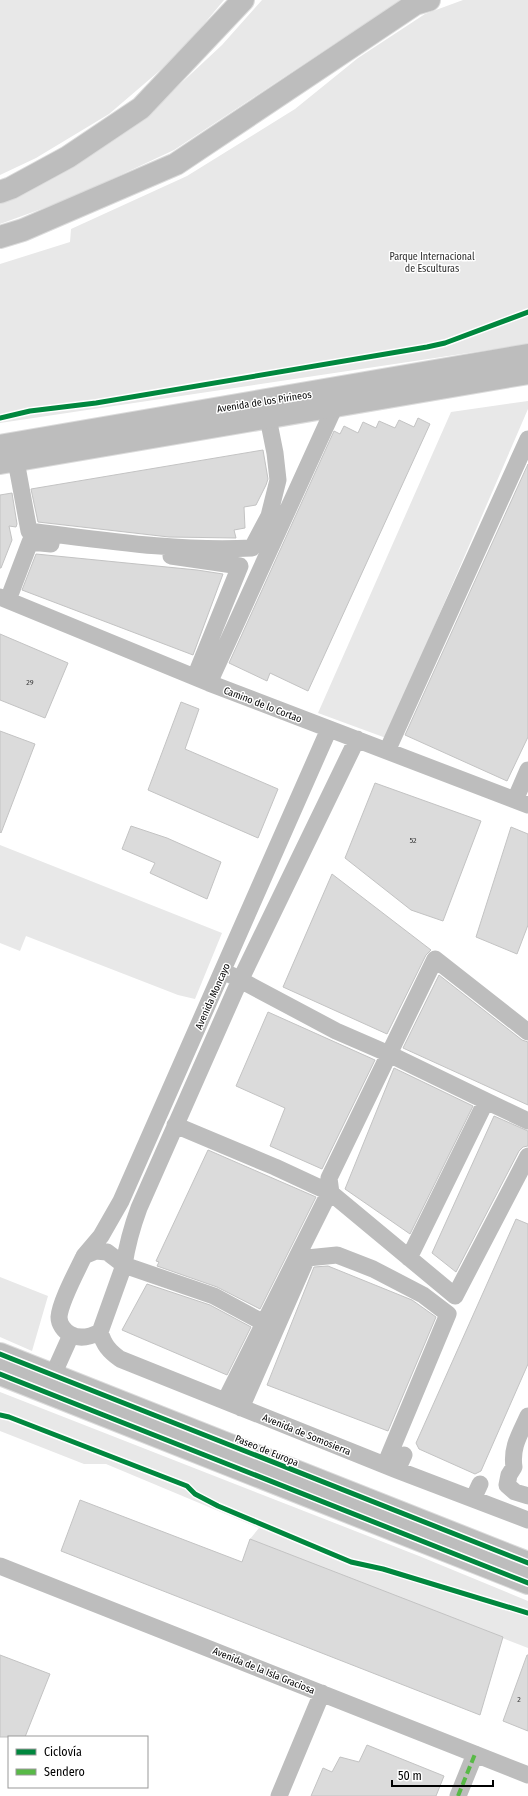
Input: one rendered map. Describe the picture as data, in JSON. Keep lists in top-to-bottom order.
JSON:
{
  "streets": {
    "main road": ["Avenida de los Pirineos", "Paseo de Europa"],
    "street": [
      "Camino de lo Cortao",
      "Avenida Moncayo",
      "Avenida de Somosierra",
      "Avenida de la Isla Graciosa"
    ]
  },
  "crossings": [
    ["Camino de lo Cortao", "Avenida Moncayo"],
    ["Avenida Moncayo", "Avenida de Somosierra"]
  ],
  "parks": ["Parque Internacional de Esculturas"],
  "house_numbers": ["29", "52", "2"],
  "legend": ["Ciclovía", "Sendero"],
  "scale_bar": "50 m"
}
